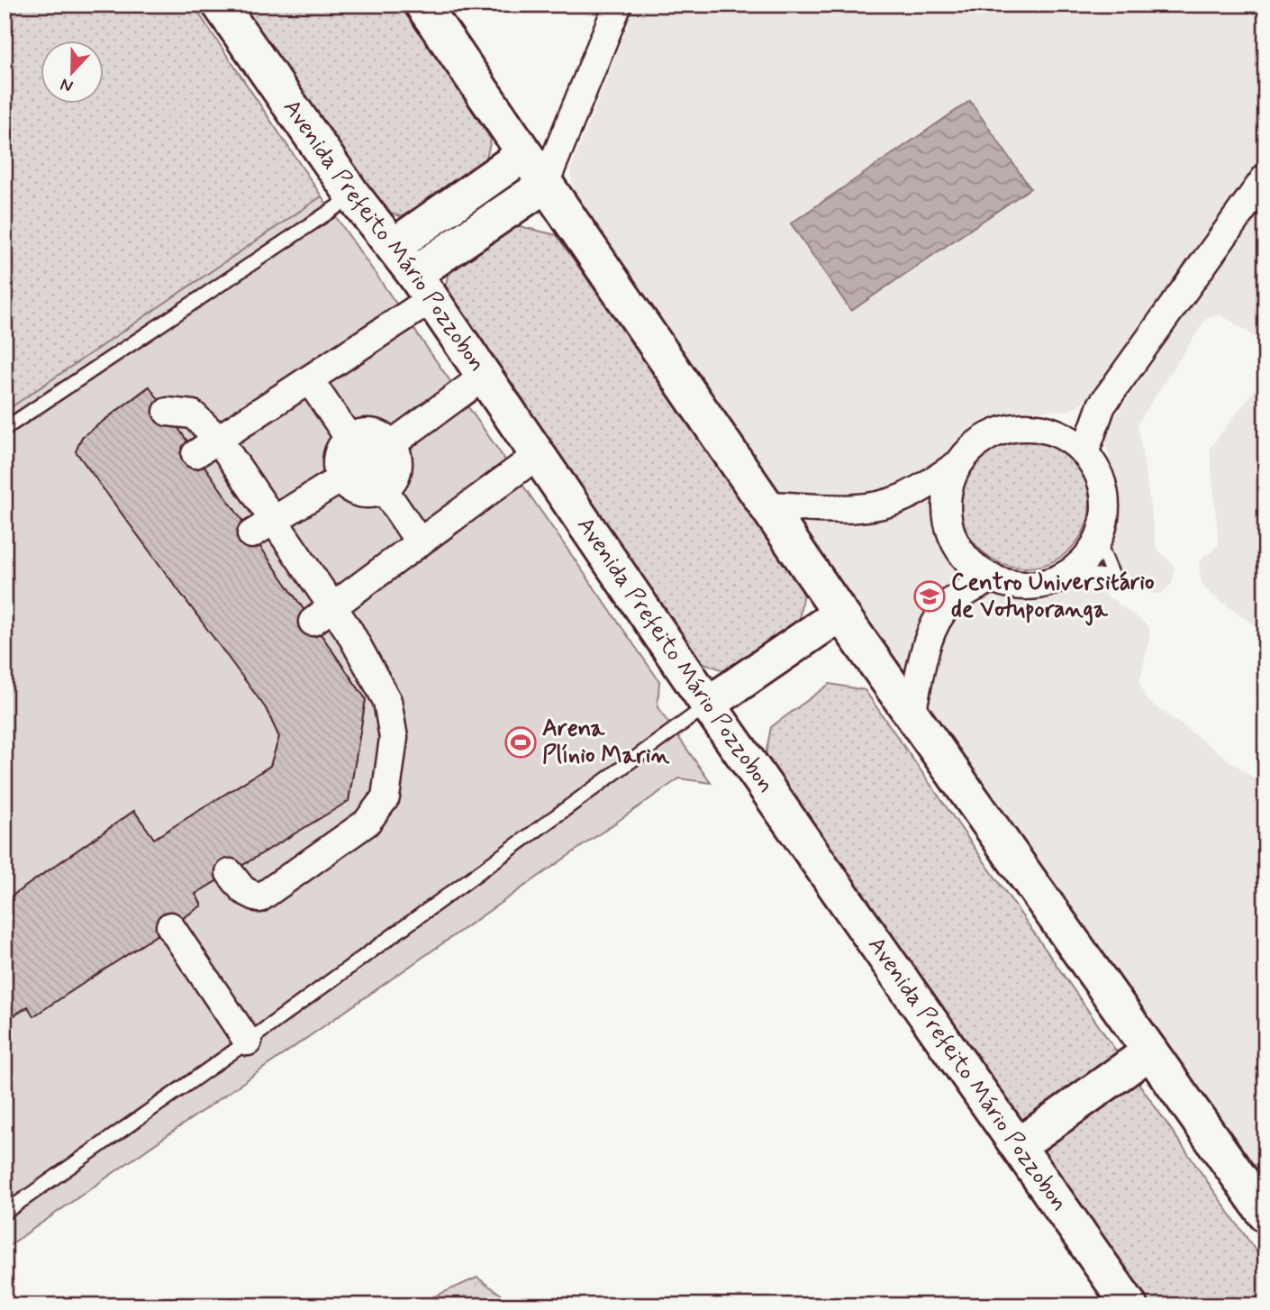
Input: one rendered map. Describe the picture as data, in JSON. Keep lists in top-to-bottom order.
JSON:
{
  "streets": {
    "street": ["Avenida Prefeito Mário Pozzobon"]
  },
  "places": {
    "school or university": ["Centro Universitário de Votuporanga"],
    "sports": ["Arena Plínio Marin"]
  },
  "north": "bottom"
}
